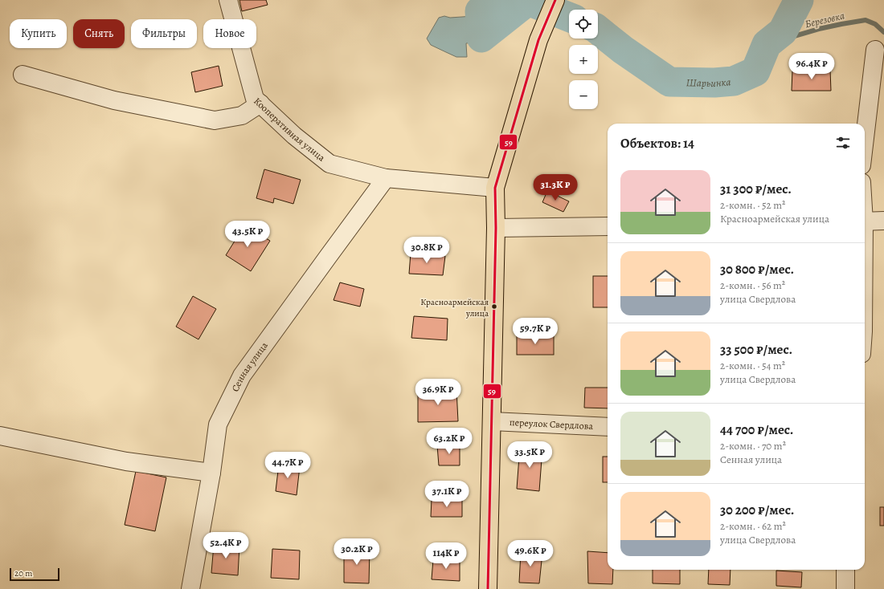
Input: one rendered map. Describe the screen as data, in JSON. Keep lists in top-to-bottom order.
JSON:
{
  "streets": {
    "street": ["Кооперативная улица", "Сенная улица", "переулок Свердлова"]
  },
  "crossings": [
    ["Кооперативная улица", "Сенная улица"]
  ],
  "water": ["Березовка", "Шарьинка"],
  "places": ["Красноармейская улица"],
  "lines": ["transit line 59"],
  "scale_bar": "20 m",
  "page": {
    "map_buttons": ["+", "−"],
    "chip": [
      "Купить",
      "Снять",
      "Фильтры",
      "Новое"
    ],
    "price": [
      "96.4K ₽",
      "31.3K ₽",
      "43.5K ₽",
      "30.8K ₽",
      "59.7K ₽",
      "36.9K ₽",
      "63.2K ₽",
      "33.5K ₽",
      "44.7K ₽",
      "37.1K ₽",
      "52.4K ₽",
      "30.2K ₽",
      "49.6K ₽",
      "114K ₽"
    ],
    "heading": "Объектов: 14",
    "list": [
      {
        "name": "31 300 ₽/мес.",
        "note": "2-комн. · 52 m² · Красноармейская улица"
      },
      {
        "name": "30 800 ₽/мес.",
        "note": "2-комн. · 56 m² · улица Свердлова"
      },
      {
        "name": "33 500 ₽/мес.",
        "note": "2-комн. · 54 m² · улица Свердлова"
      },
      {
        "name": "44 700 ₽/мес.",
        "note": "2-комн. · 70 m² · Сенная улица"
      },
      {
        "name": "30 200 ₽/мес.",
        "note": "2-комн. · 62 m² · улица Свердлова"
      }
    ],
    "scale": "20 m"
  }
}
